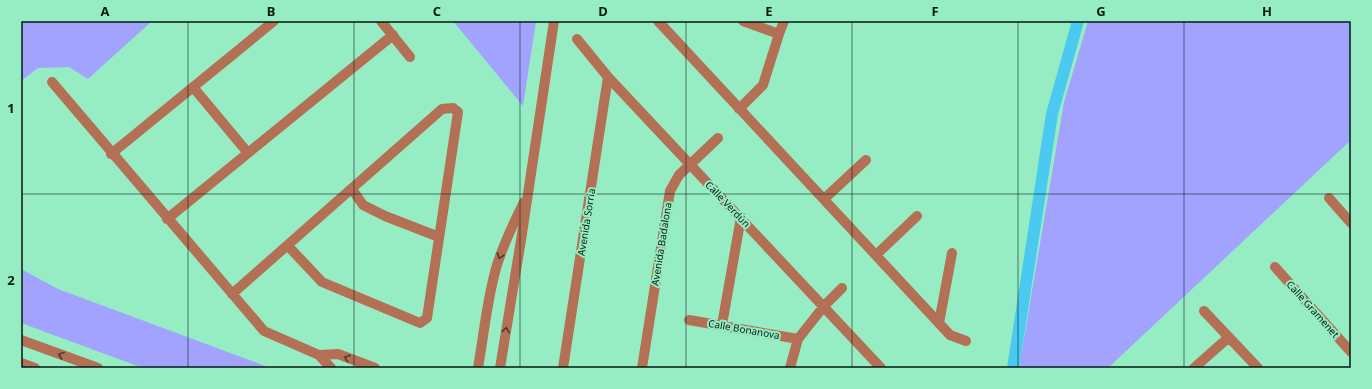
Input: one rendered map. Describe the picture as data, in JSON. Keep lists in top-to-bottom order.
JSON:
{
  "streets": {
    "street": [
      "Calle Verdún",
      "Avenida Sorria",
      "Avenida Badalona",
      "Calle Gramenet",
      "Calle Bonanova"
    ]
  },
  "crossings": [
    ["Calle Verdún", "Avenida Sorria"],
    ["Calle Verdún", "Avenida Badalona"]
  ],
  "grid": {
    "columns": [
      "A",
      "B",
      "C",
      "D",
      "E",
      "F",
      "G",
      "H"
    ],
    "rows": ["1", "2"]
  }
}
